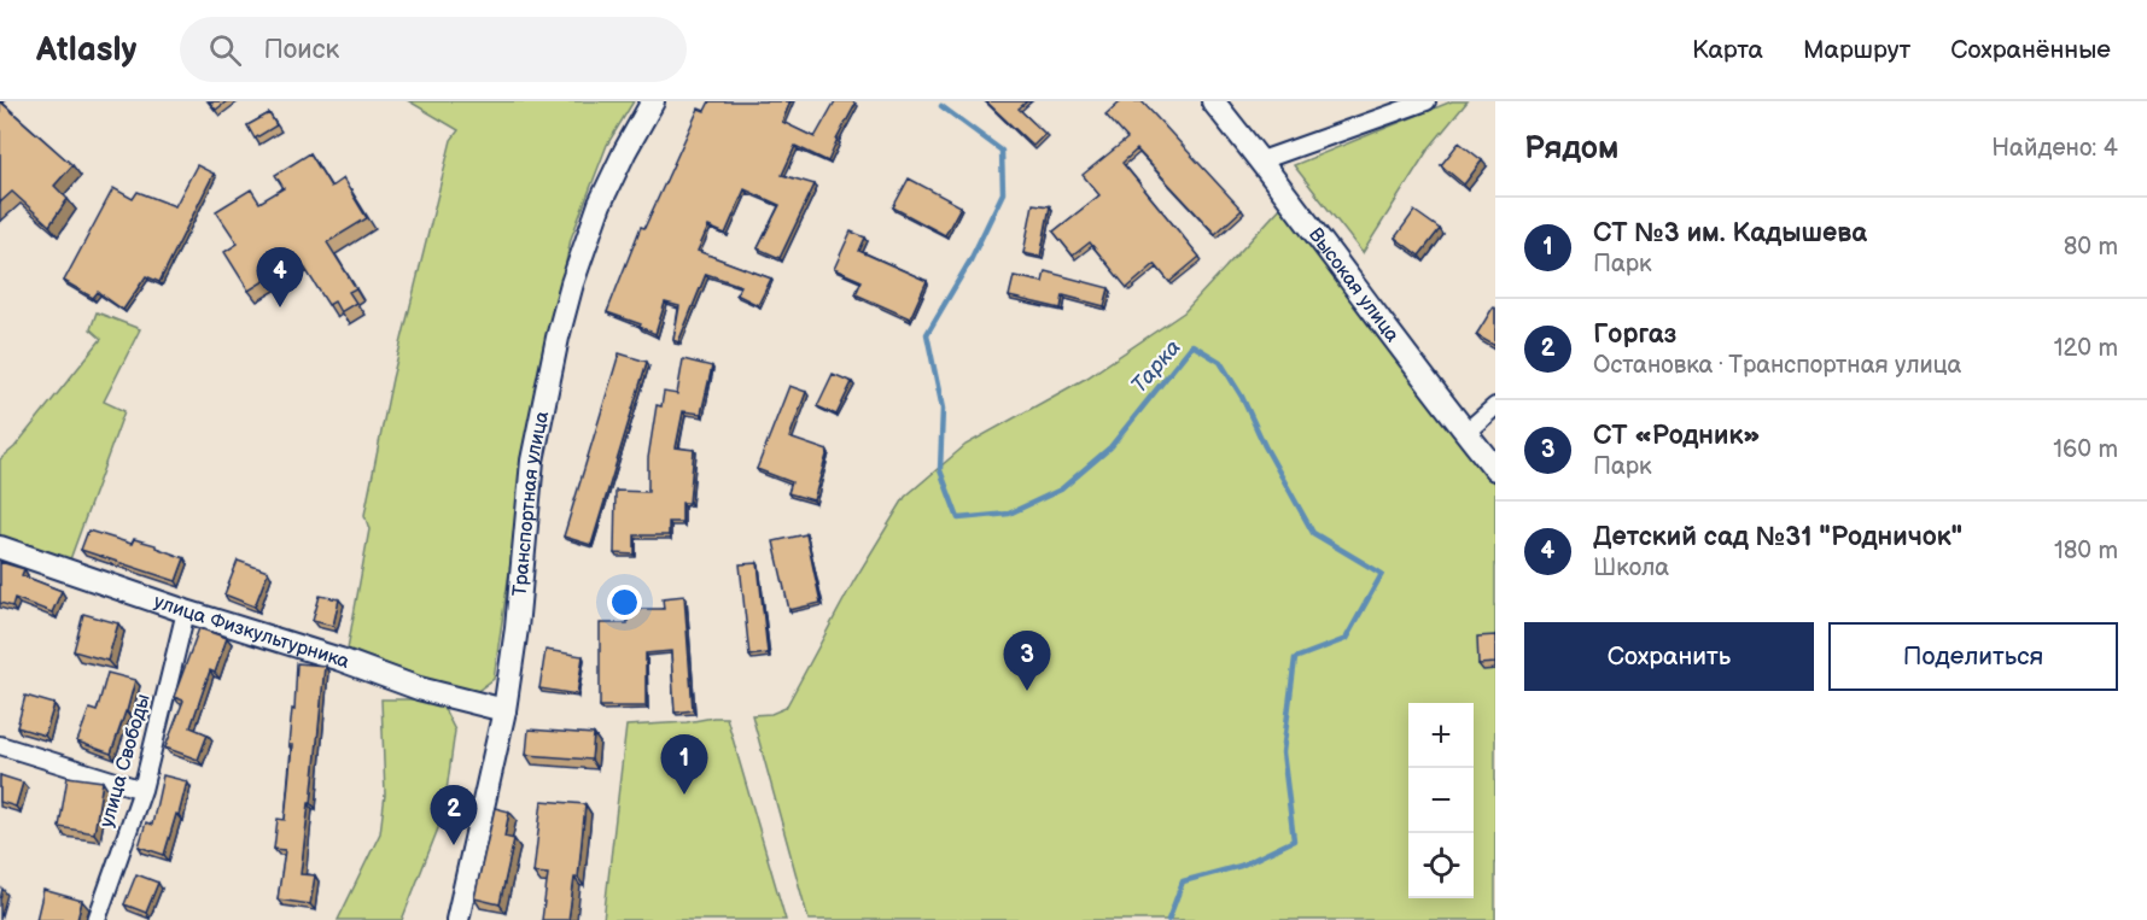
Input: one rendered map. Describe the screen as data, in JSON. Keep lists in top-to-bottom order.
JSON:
{
  "streets": {
    "street": [
      "Высокая улица",
      "Транспортная улица",
      "улица Физкультурника",
      "улица Свободы"
    ]
  },
  "crossings": [
    ["Транспортная улица", "улица Физкультурника"],
    ["улица Физкультурника", "улица Свободы"]
  ],
  "water": ["Тарка"],
  "page": {
    "header": "Atlasly",
    "search": "Поиск",
    "nav": ["Карта", "Маршрут", "Сохранённые"],
    "heading": ["Рядом", "Найдено: 4"],
    "list": [
      {
        "mark": "1",
        "name": "СТ №3 им. Кадышева",
        "note": "Парк",
        "value": "80 m"
      },
      {
        "mark": "2",
        "name": "Горгаз",
        "note": "Остановка · Транспортная улица",
        "value": "120 m"
      },
      {
        "mark": "3",
        "name": "СТ «Родник»",
        "note": "Парк",
        "value": "160 m"
      },
      {
        "mark": "4",
        "name": "Детский сад №31 \"Родничок\"",
        "note": "Школа",
        "value": "180 m"
      }
    ],
    "pins": [
      "4",
      "3",
      "1",
      "2"
    ],
    "buttons": ["Сохранить", "Поделиться"],
    "map_buttons": ["+", "−"]
  }
}
